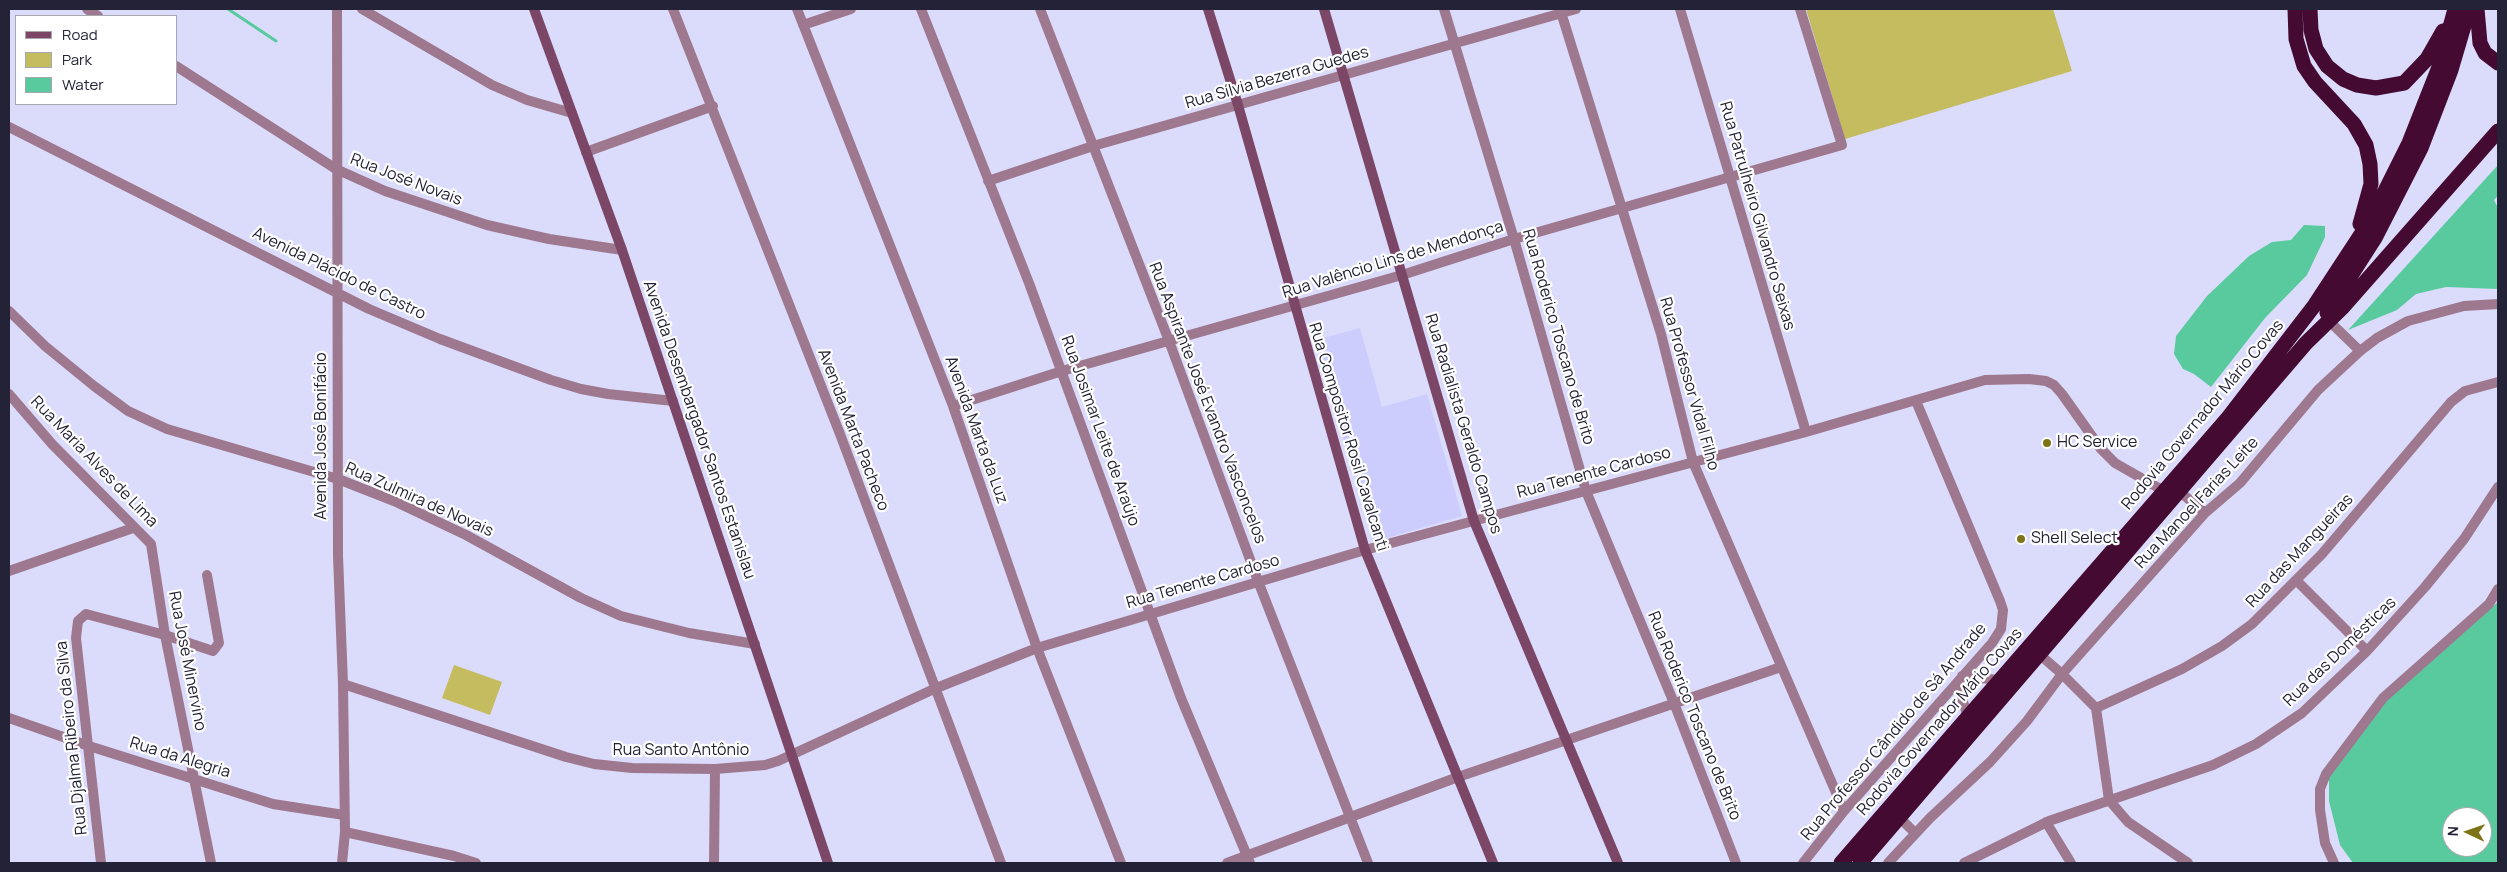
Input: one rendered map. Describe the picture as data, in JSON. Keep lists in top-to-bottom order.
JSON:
{
  "streets": {
    "highway": ["Rodovia Governador Mário Covas"],
    "street": [
      "Rua Sílvia Bezerra Guedes",
      "Rua José Novais",
      "Rua Patrulheiro Gilvandro Seixas",
      "Rua Valêncio Lins de Mendonça",
      "Avenida Plácido de Castro",
      "Rua Roderico Toscano de Brito",
      "Rua Professor Vidal Filho",
      "Rua Aspirante José Evandro Vasconcelos",
      "Rua Radialista Geraldo Campos",
      "Avenida Desembargador Santos Estanislau",
      "Avenida Marta Pacheco",
      "Avenida Marta da Luz",
      "Rua Josimar Leite de Araújo",
      "Avenida José Bonifácio",
      "Rua Compositor Rosil Cavalcanti",
      "Rua Maria Alves de Lima",
      "Rua Tenente Cardoso",
      "Rua Zulmira de Novais",
      "Rua Manoel Farias Leite",
      "Rua das Mangueiras",
      "Rua das Domésticas",
      "Rua José Minervino",
      "Rua Professor Cândido de Sá Andrade",
      "Rua Djalma Ribeiro da Silva",
      "Rua Santo Antônio",
      "Rua da Alegria"
    ]
  },
  "crossings": [
    ["Rua Sílvia Bezerra Guedes", "Rua Roderico Toscano de Brito"],
    ["Rua Sílvia Bezerra Guedes", "Rua Professor Vidal Filho"],
    ["Rua Sílvia Bezerra Guedes", "Rua Aspirante José Evandro Vasconcelos"],
    ["Rua Sílvia Bezerra Guedes", "Rua Radialista Geraldo Campos"],
    ["Rua Sílvia Bezerra Guedes", "Rua Josimar Leite de Araújo"],
    ["Rua Sílvia Bezerra Guedes", "Rua Compositor Rosil Cavalcanti"],
    ["Rua José Novais", "Avenida Desembargador Santos Estanislau"],
    ["Rua José Novais", "Avenida José Bonifácio"],
    ["Rua Patrulheiro Gilvandro Seixas", "Rua Valêncio Lins de Mendonça"],
    ["Rua Patrulheiro Gilvandro Seixas", "Rua Tenente Cardoso"],
    ["Rua Valêncio Lins de Mendonça", "Rua Roderico Toscano de Brito"],
    ["Rua Valêncio Lins de Mendonça", "Rua Professor Vidal Filho"],
    ["Rua Valêncio Lins de Mendonça", "Rua Aspirante José Evandro Vasconcelos"],
    ["Rua Valêncio Lins de Mendonça", "Rua Radialista Geraldo Campos"],
    ["Rua Valêncio Lins de Mendonça", "Avenida Marta da Luz"],
    ["Rua Valêncio Lins de Mendonça", "Rua Josimar Leite de Araújo"],
    ["Rua Valêncio Lins de Mendonça", "Rua Compositor Rosil Cavalcanti"],
    ["Avenida Plácido de Castro", "Avenida Desembargador Santos Estanislau"],
    ["Avenida Plácido de Castro", "Avenida José Bonifácio"],
    ["Rua Roderico Toscano de Brito", "Rua Tenente Cardoso"],
    ["Rua Professor Vidal Filho", "Rua Tenente Cardoso"],
    ["Rua Professor Vidal Filho", "Rua Professor Cândido de Sá Andrade"],
    ["Rua Aspirante José Evandro Vasconcelos", "Rua Tenente Cardoso"],
    ["Rodovia Governador Mário Covas", "Rua Tenente Cardoso"],
    ["Rua Radialista Geraldo Campos", "Rua Tenente Cardoso"],
    ["Avenida Desembargador Santos Estanislau", "Rua Zulmira de Novais"],
    ["Avenida Desembargador Santos Estanislau", "Rua Santo Antônio"],
    ["Avenida Marta Pacheco", "Rua Santo Antônio"],
    ["Avenida Marta da Luz", "Rua Tenente Cardoso"],
    ["Avenida Marta da Luz", "Rua Santo Antônio"],
    ["Rua Josimar Leite de Araújo", "Rua Tenente Cardoso"],
    ["Avenida José Bonifácio", "Rua Zulmira de Novais"],
    ["Avenida José Bonifácio", "Rua Santo Antônio"],
    ["Avenida José Bonifácio", "Rua da Alegria"],
    ["Rua Compositor Rosil Cavalcanti", "Rua Tenente Cardoso"],
    ["Rua Maria Alves de Lima", "Rua José Minervino"],
    ["Rua Tenente Cardoso", "Rua Professor Cândido de Sá Andrade"],
    ["Rua Tenente Cardoso", "Rua Santo Antônio"],
    ["Rua José Minervino", "Rua Djalma Ribeiro da Silva"],
    ["Rua José Minervino", "Rua da Alegria"],
    ["Rua Djalma Ribeiro da Silva", "Rua da Alegria"]
  ],
  "places": ["HC Service", "Shell Select"],
  "legend": ["Road", "Park", "Water"],
  "north": "left"
}
